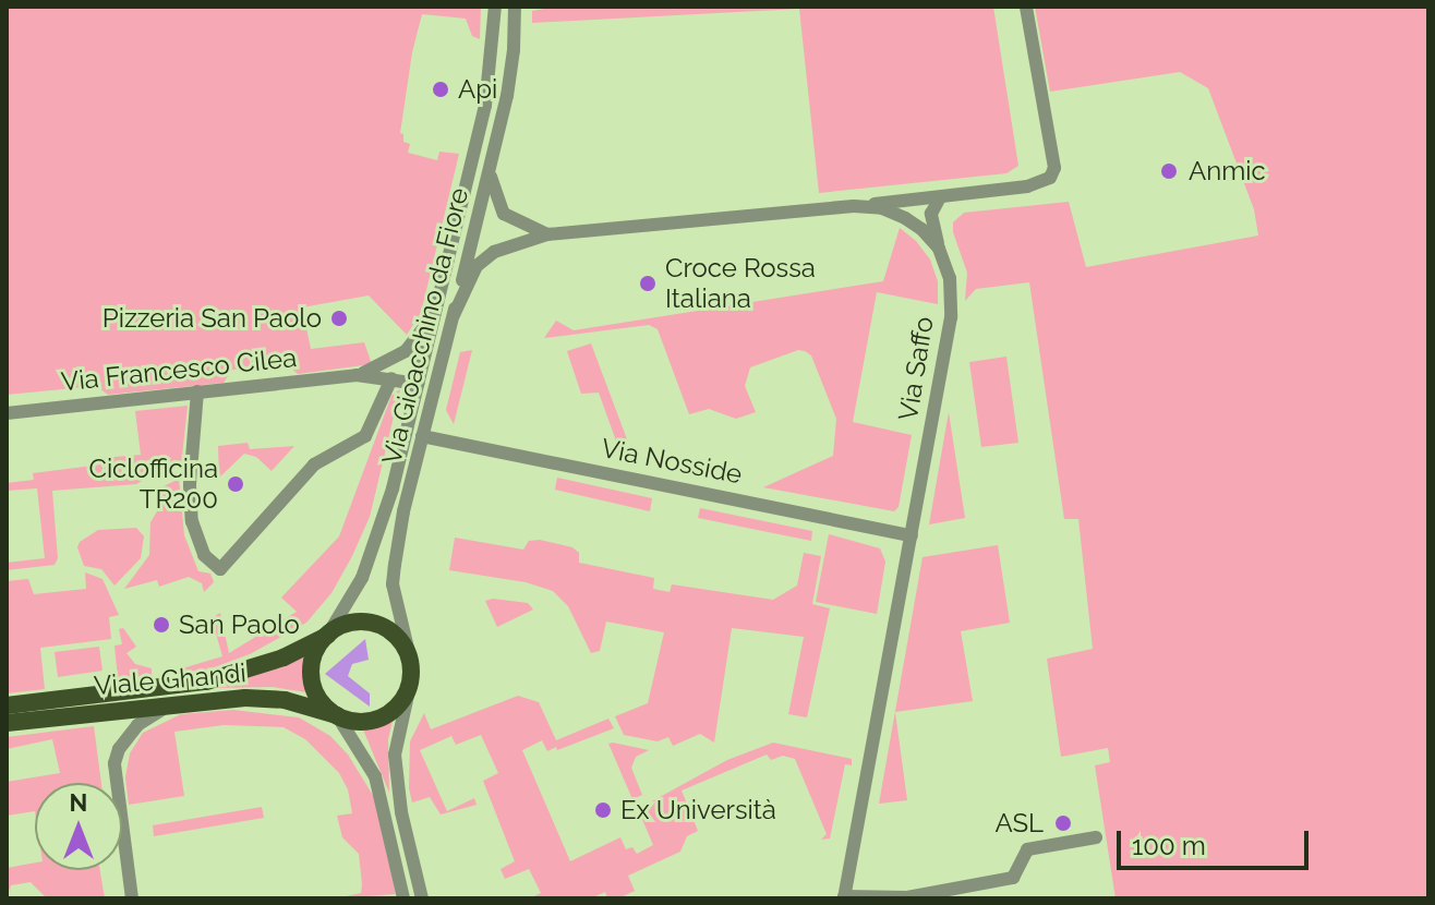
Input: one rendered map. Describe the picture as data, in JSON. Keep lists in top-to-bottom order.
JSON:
{
  "streets": {
    "main road": ["Viale Ghandi"],
    "street": [
      "Via Gioacchino da Fiore",
      "Via Saffo",
      "Via Francesco Cilea",
      "Via Nosside"
    ]
  },
  "crossings": [
    ["Via Gioacchino da Fiore", "Via Nosside"],
    ["Via Gioacchino da Fiore", "Viale Ghandi"],
    ["Via Saffo", "Via Nosside"]
  ],
  "places": [
    "Api",
    "Anmic",
    "Croce Rossa Italiana",
    "Pizzeria San Paolo",
    "Ciclofficina TR200",
    "San Paolo",
    "Ex Università",
    "ASL"
  ],
  "scale_bar": "100 m",
  "north": "top"
}
